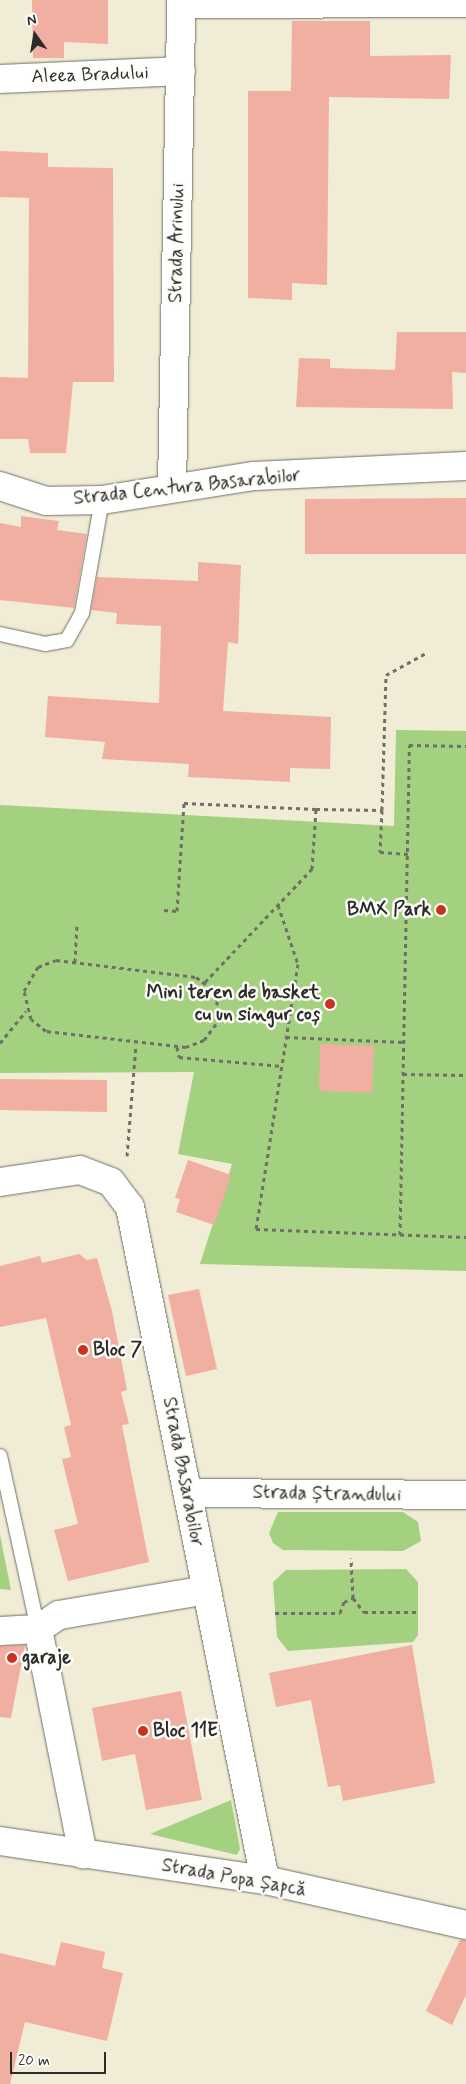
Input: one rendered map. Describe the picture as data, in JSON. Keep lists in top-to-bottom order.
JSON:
{
  "streets": {
    "street": [
      "Aleea Bradului",
      "Strada Arinului",
      "Strada Centura Basarabilor",
      "Strada Basarabilor",
      "Strada Ștrandului",
      "Strada Popa Șapcă"
    ]
  },
  "crossings": [
    ["Aleea Bradului", "Strada Arinului"],
    ["Strada Arinului", "Strada Centura Basarabilor"],
    ["Strada Basarabilor", "Strada Ștrandului"],
    ["Strada Basarabilor", "Strada Popa Șapcă"]
  ],
  "places": [
    "BMX Park",
    "Mini teren de basket cu un singur coș",
    "Bloc 7",
    "garaje",
    "Bloc 11E"
  ],
  "scale_bar": "20 m",
  "north": "top"
}
